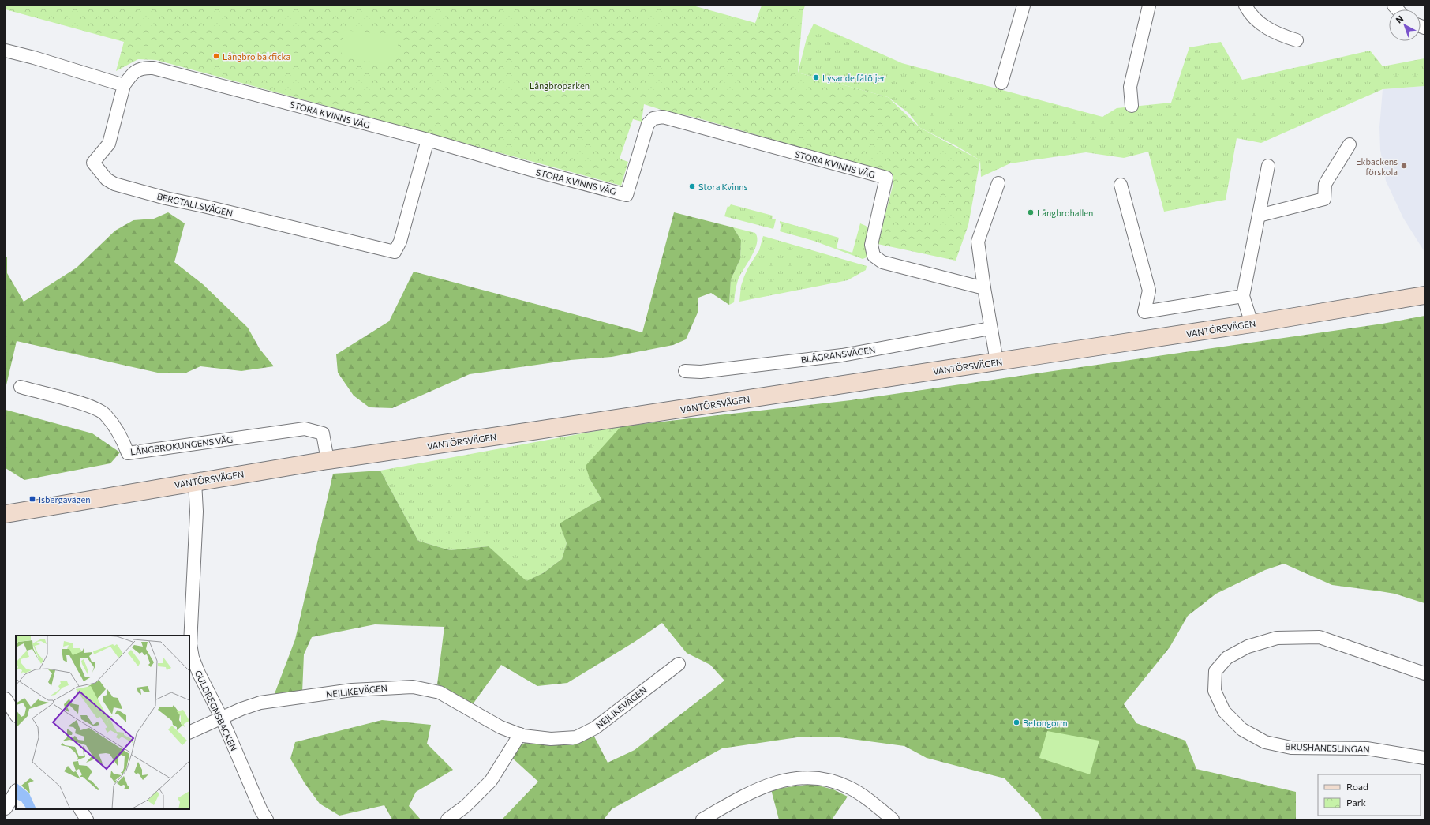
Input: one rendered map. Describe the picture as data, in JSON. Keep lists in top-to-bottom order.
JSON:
{
  "streets": {
    "street": [
      "STORA KVINNS VÄG",
      "BERGTALLSVÄGEN",
      "VANTÖRSVÄGEN",
      "BLÅGRANSVÄGEN",
      "LÅNGBROKUNGENS VÄG",
      "NEJLIKEVÄGEN",
      "GULDREGNSBACKEN",
      "BRUSHANESLINGAN"
    ]
  },
  "crossings": [
    ["STORA KVINNS VÄG", "BERGTALLSVÄGEN"],
    ["VANTÖRSVÄGEN", "LÅNGBROKUNGENS VÄG"],
    ["VANTÖRSVÄGEN", "GULDREGNSBACKEN"],
    ["NEJLIKEVÄGEN", "GULDREGNSBACKEN"]
  ],
  "parks": ["Långbroparken"],
  "places": {
    "other": [
      "Långbro bakficka",
      "Lysande fåtöljer",
      "Ekbackens förskola",
      "Stora Kvinns",
      "Långbrohallen",
      "Betongorm"
    ],
    "transit": ["Isbergavägen"]
  },
  "legend": ["Road", "Park"],
  "north": "top left"
}
